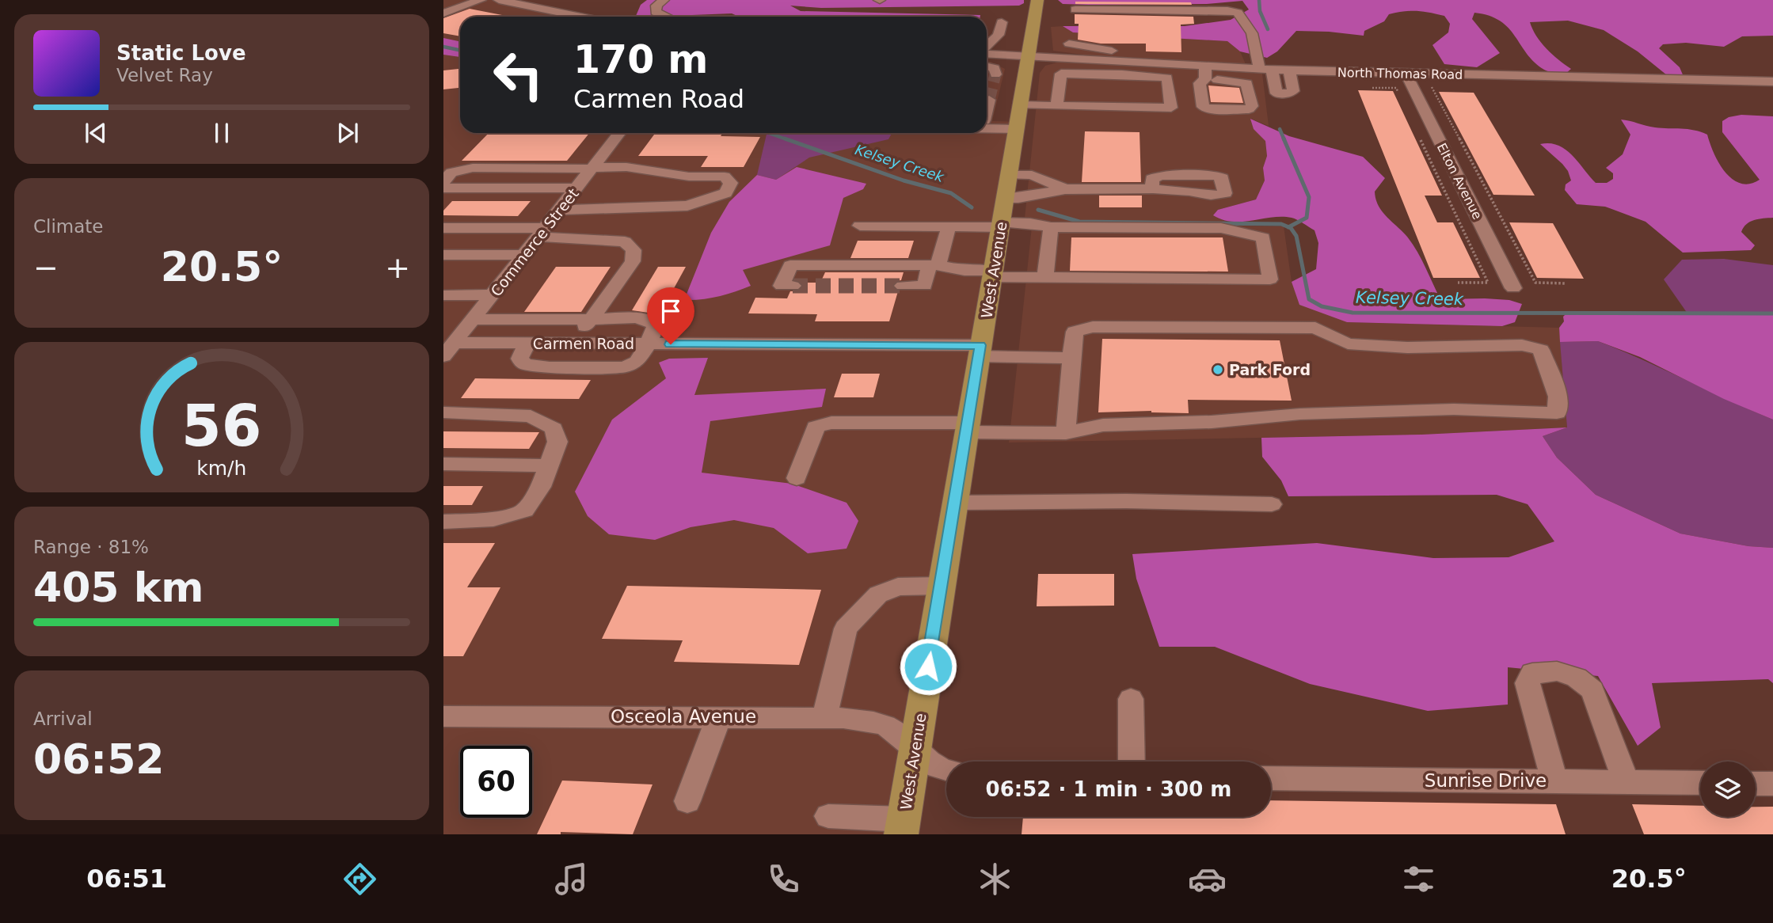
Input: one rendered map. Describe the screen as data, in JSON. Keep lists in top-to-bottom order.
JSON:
{
  "streets": {
    "main road": ["West Avenue"],
    "street": [
      "North Thomas Road",
      "Elton Avenue",
      "Commerce Street",
      "Carmen Road",
      "Osceola Avenue",
      "Sunrise Drive"
    ]
  },
  "crossings": [
    ["North Thomas Road", "Elton Avenue"],
    ["North Thomas Road", "West Avenue"],
    ["Commerce Street", "Carmen Road"],
    ["West Avenue", "Carmen Road"],
    ["West Avenue", "Osceola Avenue"]
  ],
  "water": ["Kelsey Creek"],
  "places": ["Park Ford"],
  "page": {
    "turn": ["170 m", "Carmen Road"],
    "song": ["Static Love", "Velvet Ray"],
    "tile": [
      "Climate",
      ["Range · 81%", "405 km"],
      ["Arrival", "06:52"]
    ],
    "heat": ["−", "20.5°", "+"],
    "limit": "60",
    "trip": "06:52 · 1 min · 300 m",
    "tabs": ["06:51", "20.5°"],
    "gauge": ["56", "km/h"]
  }
}
